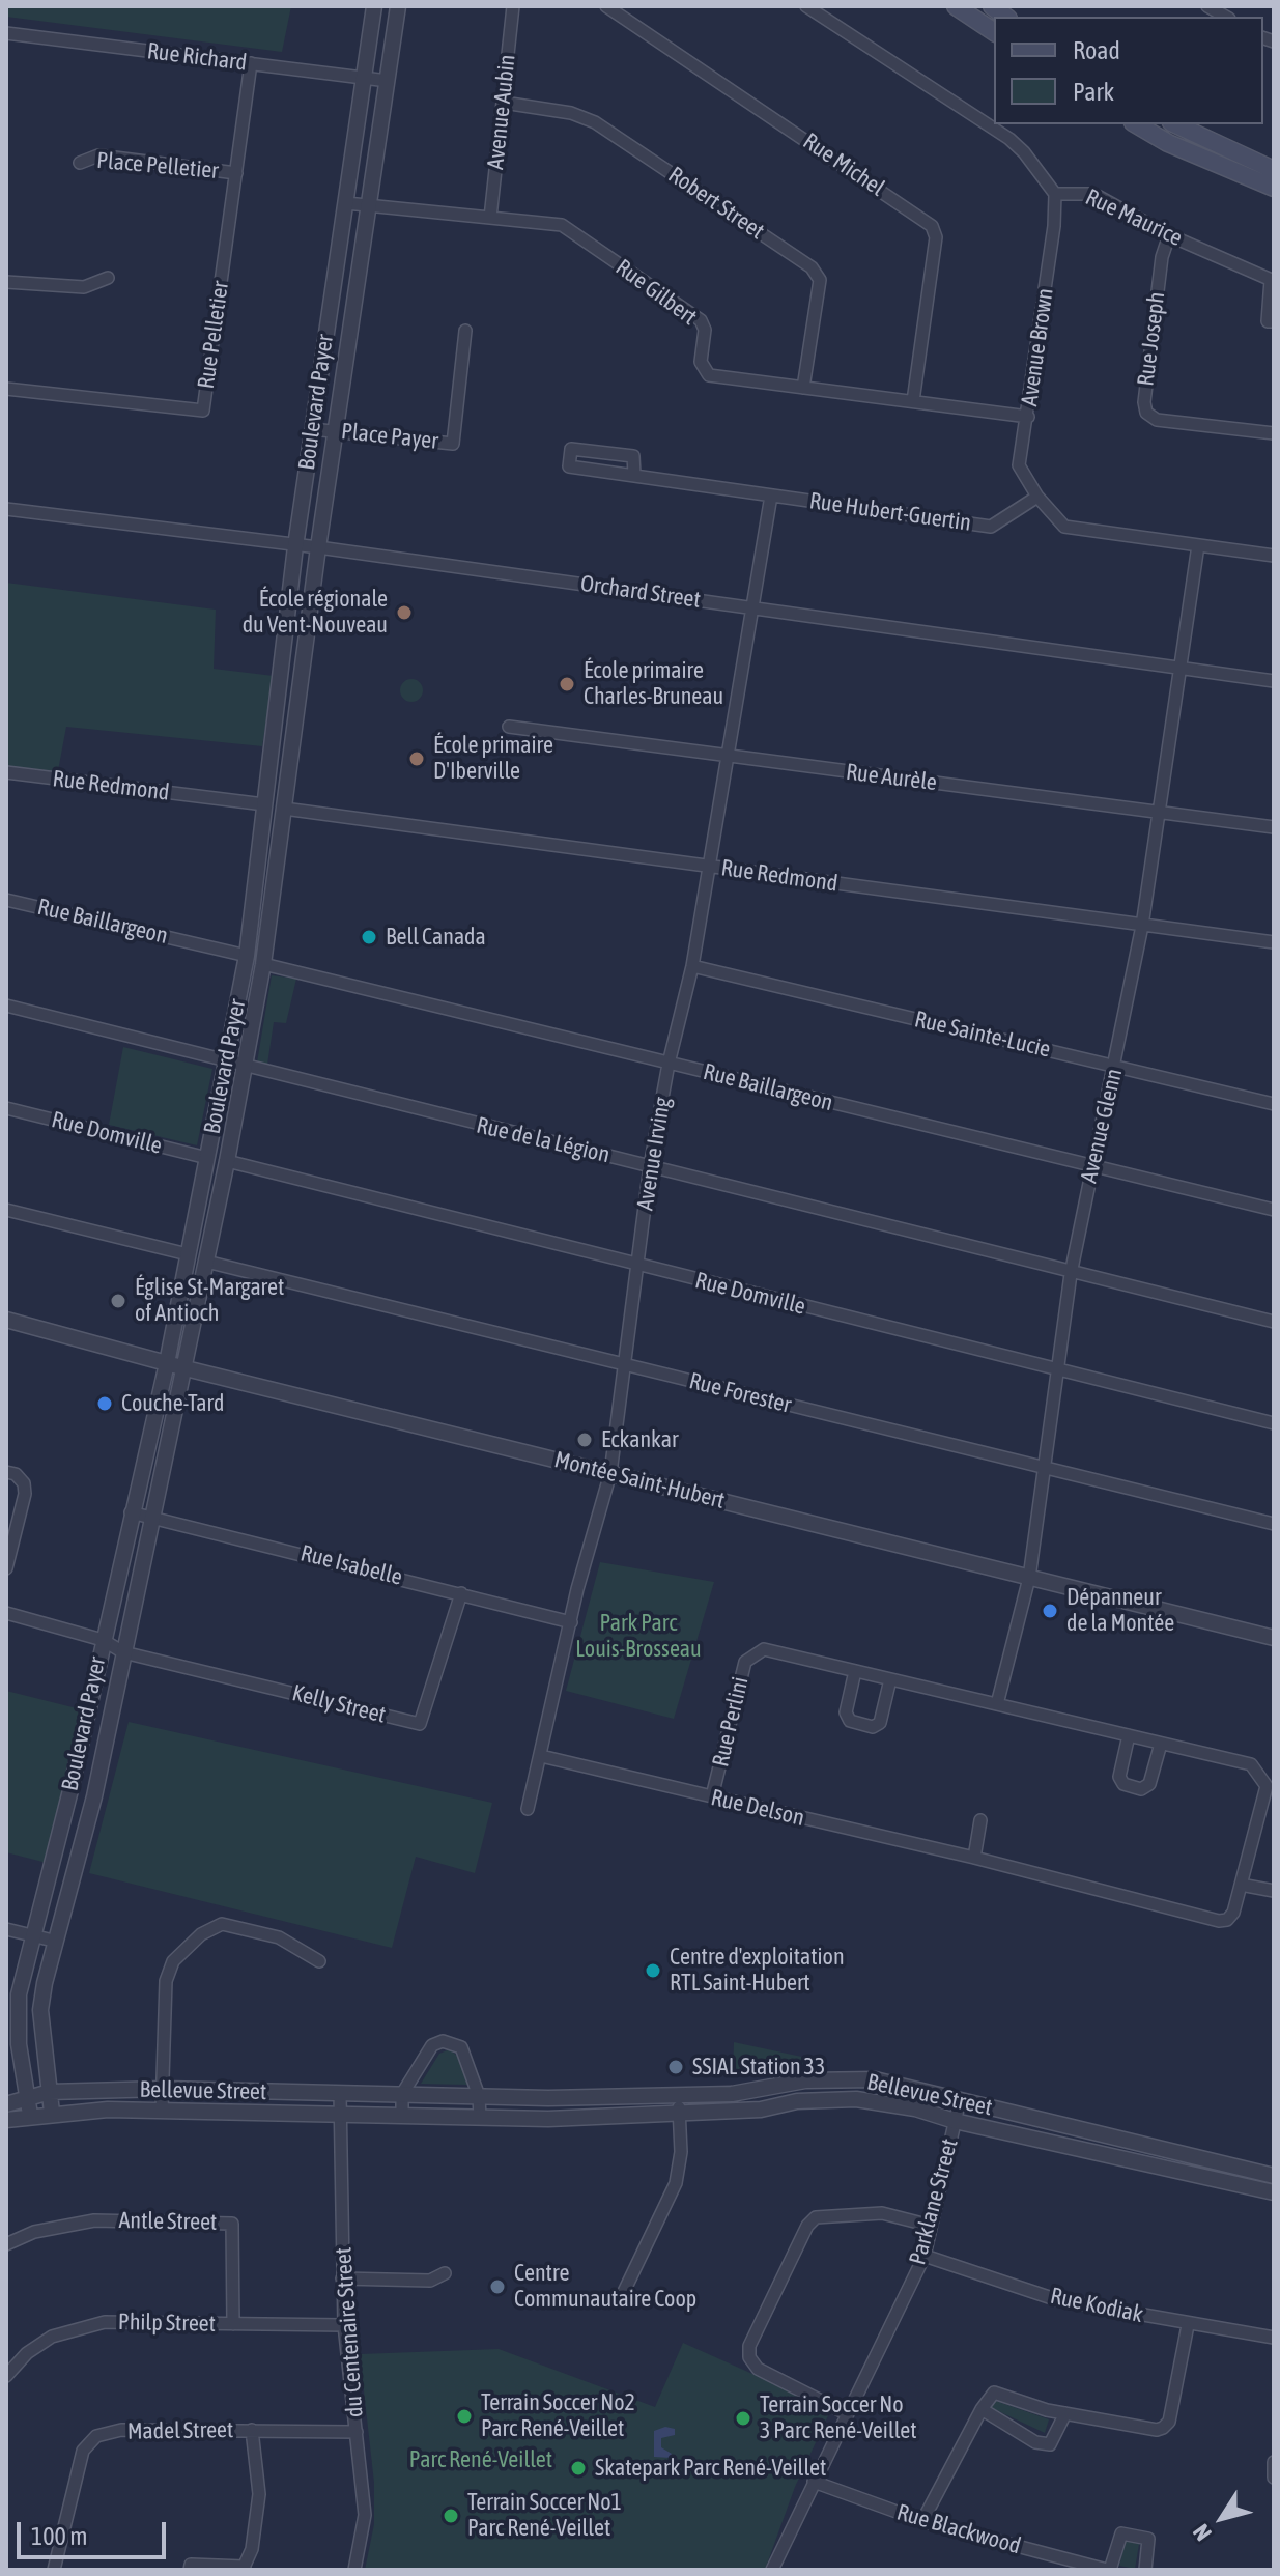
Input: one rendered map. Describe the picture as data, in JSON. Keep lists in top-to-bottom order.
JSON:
{
  "streets": {
    "street": [
      "Rue Richard",
      "Avenue Aubin",
      "Rue Michel",
      "Place Pelletier",
      "Robert Street",
      "Rue Maurice",
      "Rue Gilbert",
      "Rue Pelletier",
      "Rue Joseph",
      "Avenue Brown",
      "Boulevard Payer",
      "Place Payer",
      "Rue Hubert-Guertin",
      "Orchard Street",
      "Rue Aurèle",
      "Rue Redmond",
      "Rue Baillargeon",
      "Rue Sainte-Lucie",
      "Avenue Glenn",
      "Rue Domville",
      "Rue de la Légion",
      "Avenue Irving",
      "Rue Forester",
      "Montée Saint-Hubert",
      "Rue Isabelle",
      "Kelly Street",
      "Rue Perlini",
      "Rue Delson",
      "Bellevue Street",
      "Parklane Street",
      "Antle Street",
      "Rue Kodiak",
      "Philp Street",
      "du Centenaire Street",
      "Madel Street",
      "Rue Blackwood"
    ]
  },
  "crossings": [
    ["Rue Richard", "Rue Pelletier"],
    ["Rue Richard", "Boulevard Payer"],
    ["Avenue Aubin", "Robert Street"],
    ["Avenue Aubin", "Rue Gilbert"],
    ["Rue Michel", "Rue Gilbert"],
    ["Place Pelletier", "Rue Pelletier"],
    ["Robert Street", "Rue Gilbert"],
    ["Rue Maurice", "Rue Joseph"],
    ["Rue Maurice", "Avenue Brown"],
    ["Rue Gilbert", "Avenue Brown"],
    ["Rue Gilbert", "Boulevard Payer"],
    ["Avenue Brown", "Rue Hubert-Guertin"],
    ["Boulevard Payer", "Place Payer"],
    ["Boulevard Payer", "Orchard Street"],
    ["Boulevard Payer", "Rue Redmond"],
    ["Boulevard Payer", "Rue Baillargeon"],
    ["Boulevard Payer", "Rue Domville"],
    ["Boulevard Payer", "Rue de la Légion"],
    ["Boulevard Payer", "Rue Forester"],
    ["Boulevard Payer", "Montée Saint-Hubert"],
    ["Boulevard Payer", "Rue Isabelle"],
    ["Boulevard Payer", "Kelly Street"],
    ["Boulevard Payer", "Bellevue Street"],
    ["Rue Hubert-Guertin", "Avenue Irving"],
    ["Orchard Street", "Avenue Glenn"],
    ["Orchard Street", "Avenue Irving"],
    ["Rue Aurèle", "Avenue Glenn"],
    ["Rue Aurèle", "Avenue Irving"],
    ["Rue Redmond", "Avenue Glenn"],
    ["Rue Redmond", "Avenue Irving"],
    ["Rue Baillargeon", "Avenue Glenn"],
    ["Rue Baillargeon", "Avenue Irving"],
    ["Rue Sainte-Lucie", "Avenue Glenn"],
    ["Rue Sainte-Lucie", "Avenue Irving"],
    ["Avenue Glenn", "Rue Domville"],
    ["Avenue Glenn", "Rue de la Légion"],
    ["Avenue Glenn", "Rue Forester"],
    ["Avenue Glenn", "Montée Saint-Hubert"],
    ["Avenue Glenn", "Rue Perlini"],
    ["Rue Domville", "Avenue Irving"],
    ["Rue de la Légion", "Avenue Irving"],
    ["Avenue Irving", "Rue Forester"],
    ["Avenue Irving", "Montée Saint-Hubert"],
    ["Avenue Irving", "Rue Isabelle"],
    ["Avenue Irving", "Rue Delson"],
    ["Rue Isabelle", "Kelly Street"],
    ["Rue Perlini", "Rue Delson"],
    ["Bellevue Street", "Parklane Street"],
    ["Bellevue Street", "du Centenaire Street"],
    ["Parklane Street", "Rue Kodiak"],
    ["Parklane Street", "Rue Blackwood"],
    ["Antle Street", "Philp Street"],
    ["Philp Street", "du Centenaire Street"],
    ["du Centenaire Street", "Madel Street"]
  ],
  "parks": ["Park Parc Louis-Brosseau", "Parc René-Veillet"],
  "places": [
    "École régionale du Vent-Nouveau",
    "École primaire Charles-Bruneau",
    "École primaire D'Iberville",
    "Bell Canada",
    "Église St-Margaret of Antioch",
    "Couche-Tard",
    "Eckankar",
    "Dépanneur de la Montée",
    "Centre d'exploitation RTL Saint-Hubert",
    "SSIAL Station 33",
    "Centre Communautaire Coop",
    "Terrain Soccer No2 Parc René-Veillet",
    "Terrain Soccer No 3 Parc René-Veillet",
    "Skatepark Parc René-Veillet",
    "Terrain Soccer No1 Parc René-Veillet"
  ],
  "legend": ["Road", "Park"],
  "scale_bar": "100 m",
  "north": "bottom left"
}
